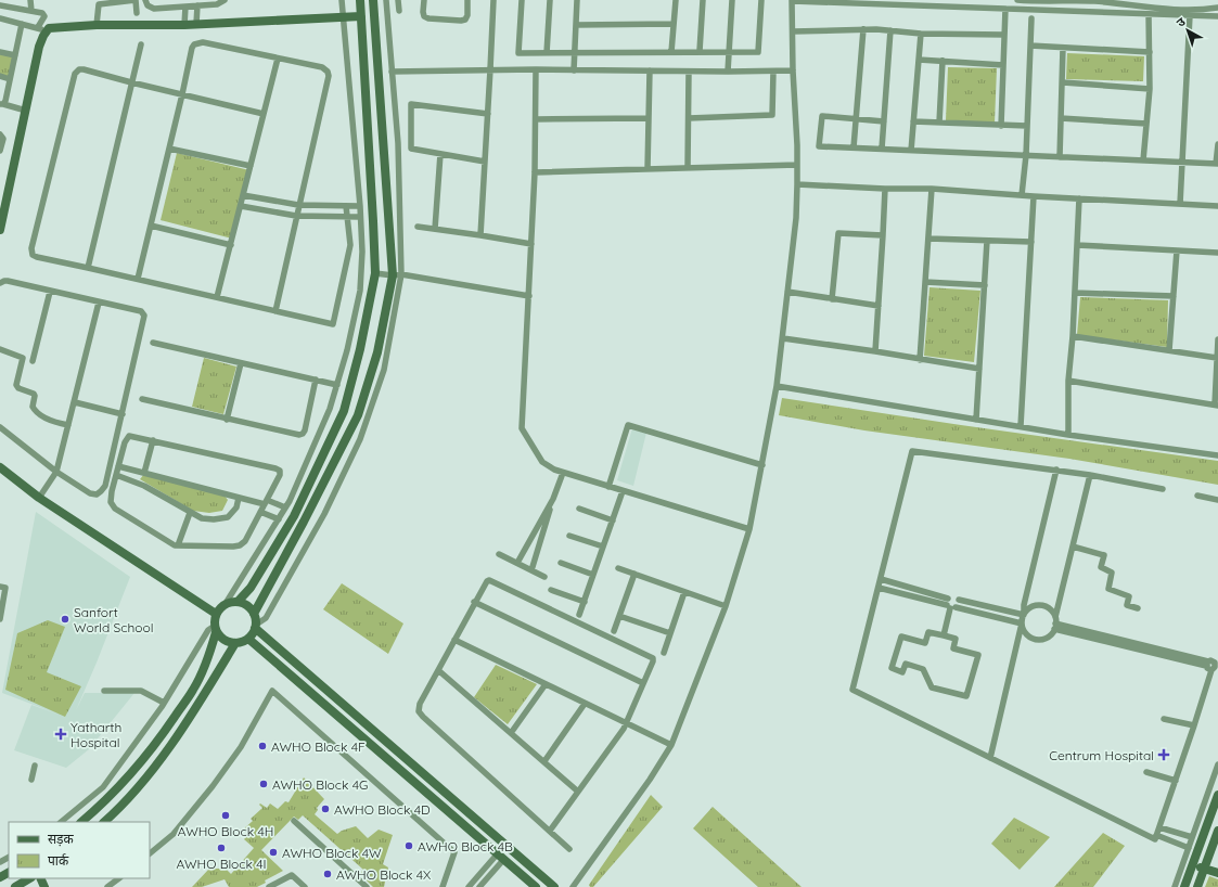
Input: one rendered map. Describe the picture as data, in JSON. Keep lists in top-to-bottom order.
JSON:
{
  "places": {
    "other": [
      "Sanfort World School",
      "AWHO Block 4F",
      "AWHO Block 4G",
      "AWHO Block 4D",
      "AWHO Block 4H",
      "AWHO Block 4B",
      "AWHO Block 4I",
      "AWHO Block 4W",
      "AWHO Block 4X"
    ],
    "health": ["Yatharth Hospital", "Centrum Hospital"]
  },
  "legend": ["सड़क", "पार्क"],
  "north": "top left"
}
